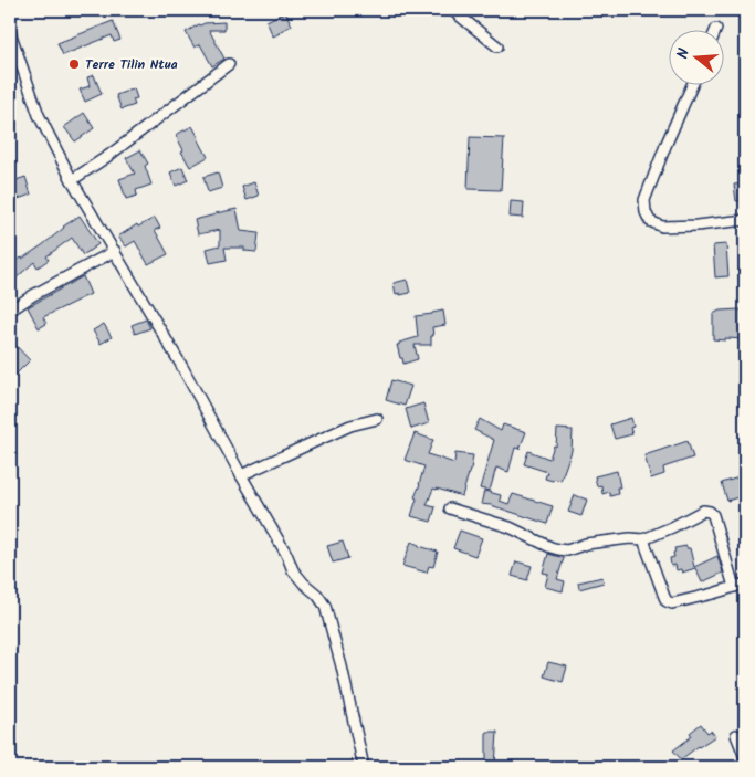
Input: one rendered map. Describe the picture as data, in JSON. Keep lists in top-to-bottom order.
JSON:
{
  "places": ["Terre Tilin Ntua"],
  "north": "left"
}
